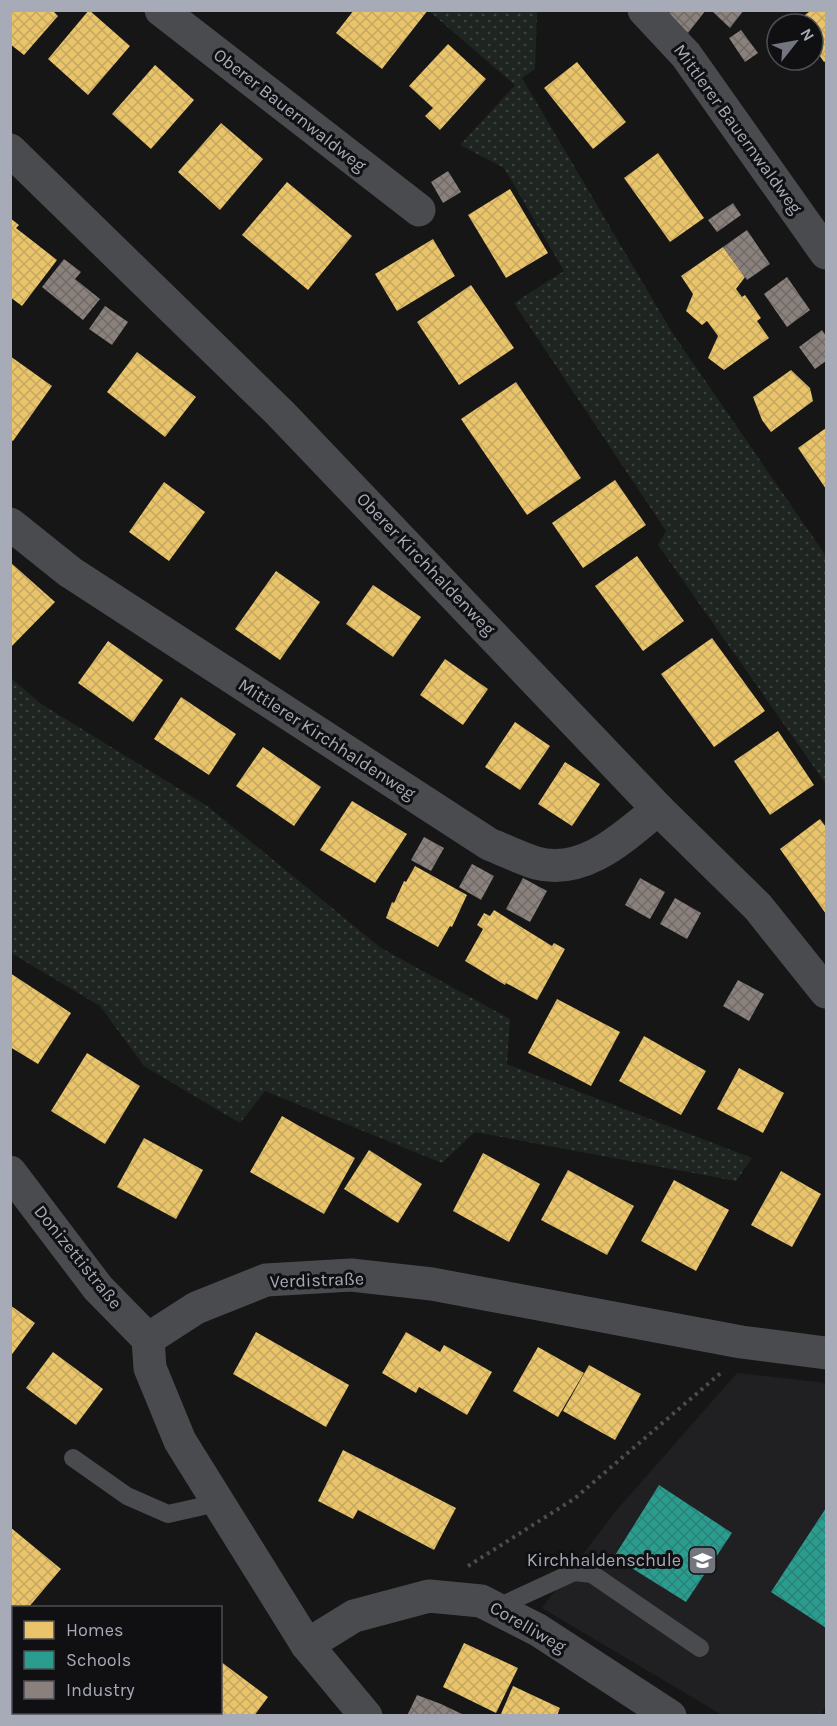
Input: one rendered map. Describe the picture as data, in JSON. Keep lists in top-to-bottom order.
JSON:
{
  "streets": {
    "street": [
      "Oberer Bauernwaldweg",
      "Mittlerer Bauernwaldweg",
      "Oberer Kirchhaldenweg",
      "Mittlerer Kirchhaldenweg",
      "Donizettistraße",
      "Verdistraße",
      "Corelliweg"
    ]
  },
  "crossings": [
    ["Oberer Kirchhaldenweg", "Mittlerer Kirchhaldenweg"],
    ["Donizettistraße", "Verdistraße"]
  ],
  "places": {
    "school or university": ["Kirchhaldenschule"]
  },
  "legend": ["Homes", "Schools", "Industry"],
  "north": "top right"
}
